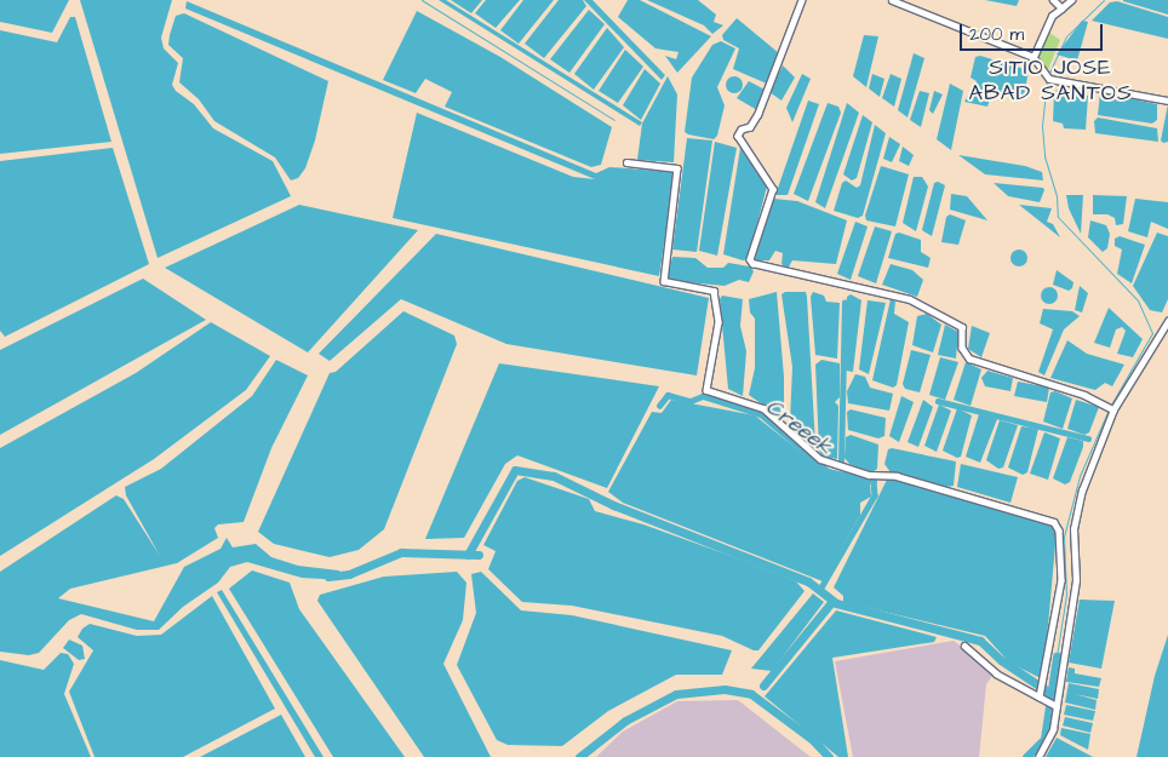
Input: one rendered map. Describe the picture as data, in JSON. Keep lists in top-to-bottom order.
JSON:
{
  "districts": ["SITIO JOSE ABAD SANTOS"],
  "water": ["Creeek"],
  "scale_bar": "200 m"
}
